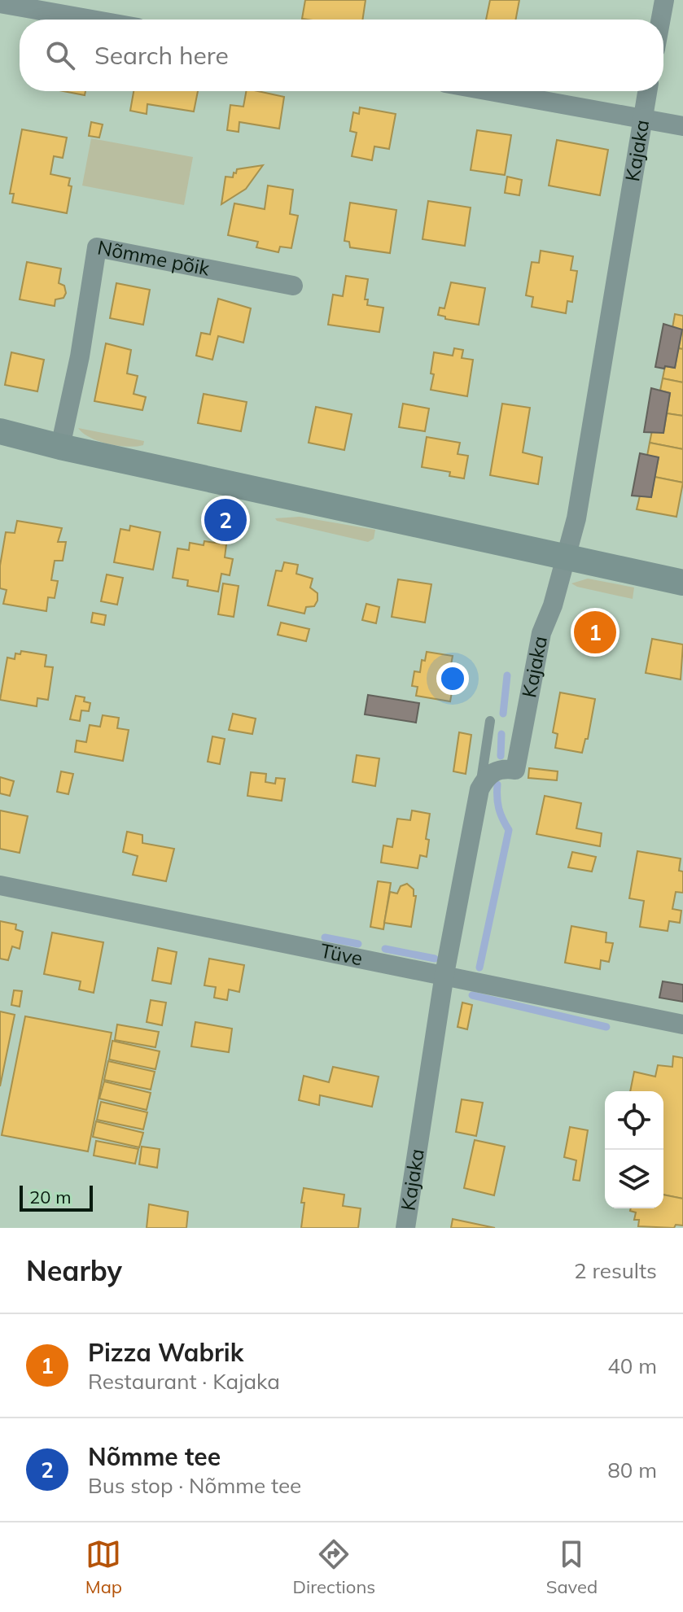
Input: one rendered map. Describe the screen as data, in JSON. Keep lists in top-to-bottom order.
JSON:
{
  "streets": {
    "street": ["Kajaka", "Nõmme põik", "Tüve"]
  },
  "crossings": [
    ["Kajaka", "Tüve"]
  ],
  "scale_bar": "20 m",
  "page": {
    "search": "Search here",
    "pins": ["2", "1"],
    "scale": "20 m",
    "heading": ["Nearby", "2 results"],
    "list": [
      {
        "mark": "1",
        "name": "Pizza Wabrik",
        "note": "Restaurant · Kajaka",
        "value": "40 m"
      },
      {
        "mark": "2",
        "name": "Nõmme tee",
        "note": "Bus stop · Nõmme tee",
        "value": "80 m"
      }
    ],
    "nav": ["Map", "Directions", "Saved"]
  }
}
